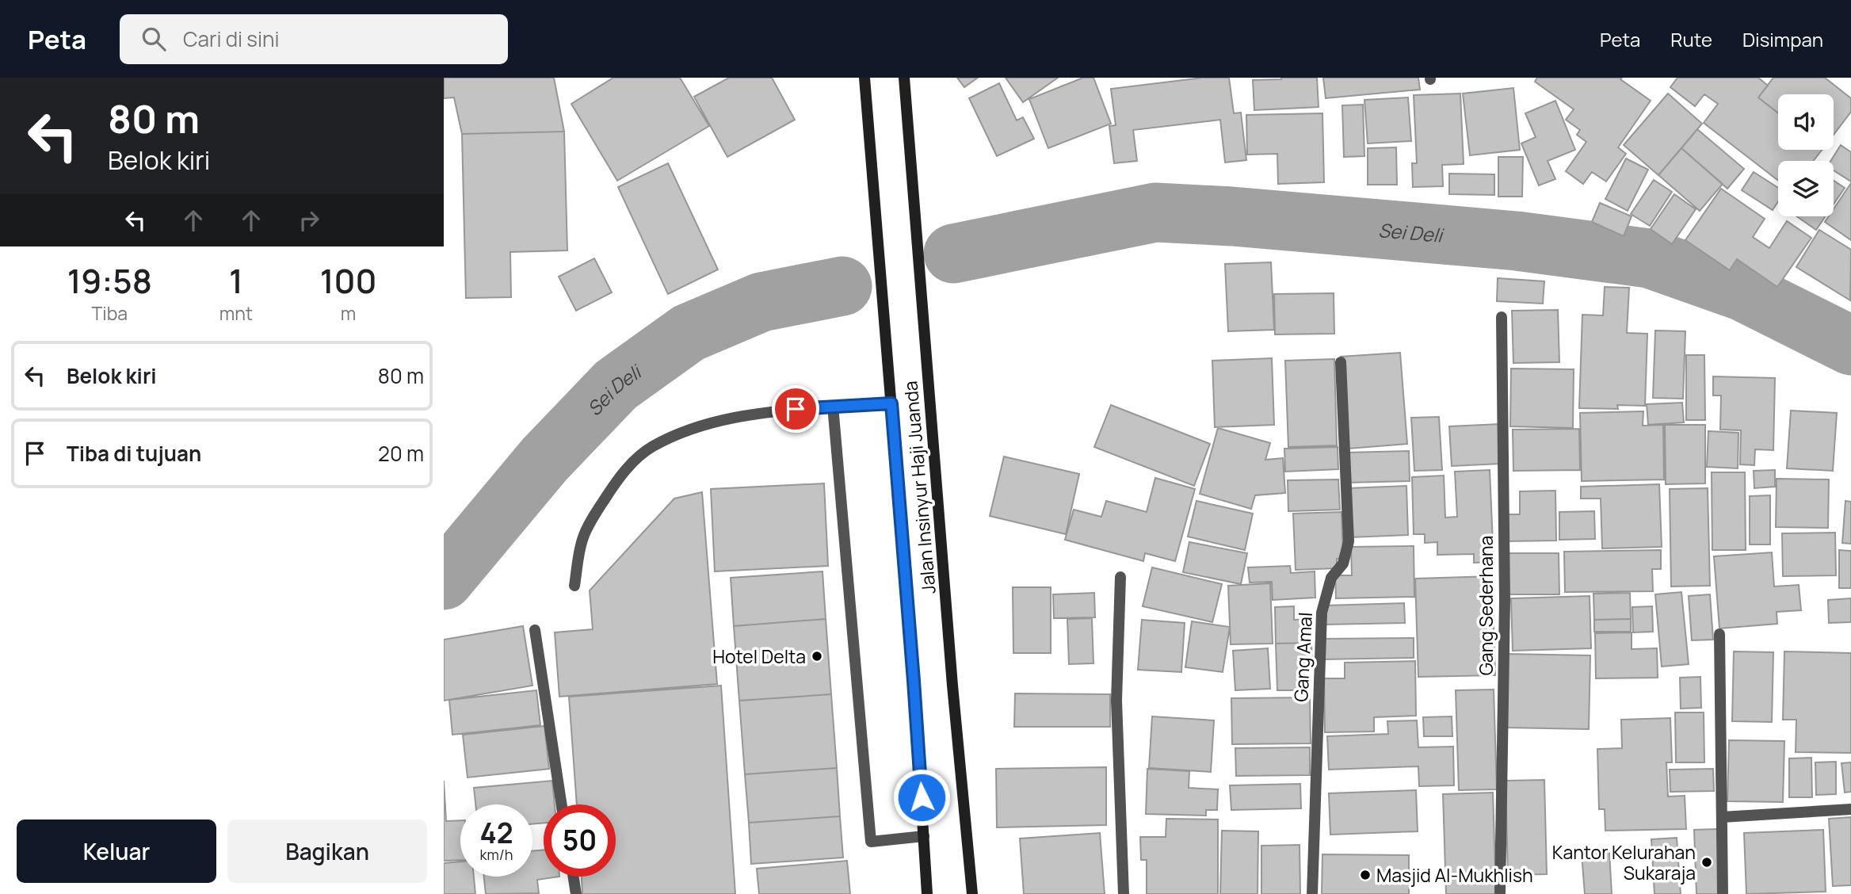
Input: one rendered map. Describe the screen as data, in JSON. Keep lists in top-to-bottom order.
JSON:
{
  "streets": {
    "main road": ["Jalan Insinyur Haji Juanda"],
    "street": ["Gang Sederhana", "Gang Amal"]
  },
  "water": ["Sei Deli"],
  "places": ["Hotel Delta", "Kantor Kelurahan Sukaraja", "Masjid Al-Mukhlish"],
  "page": {
    "header": "Peta",
    "search": "Cari di sini",
    "nav": ["Peta", "Rute", "Disimpan"],
    "turn": ["80 m", "Belok kiri"],
    "eta": [
      "19:58",
      "Tiba",
      "1",
      "mnt",
      "100",
      "m"
    ],
    "list": [
      {
        "name": "Belok kiri",
        "value": "80 m"
      },
      {
        "name": "Tiba di tujuan",
        "value": "20 m"
      }
    ],
    "speed": "42 km/h",
    "limit": "50",
    "buttons": ["Keluar", "Bagikan"]
  }
}
